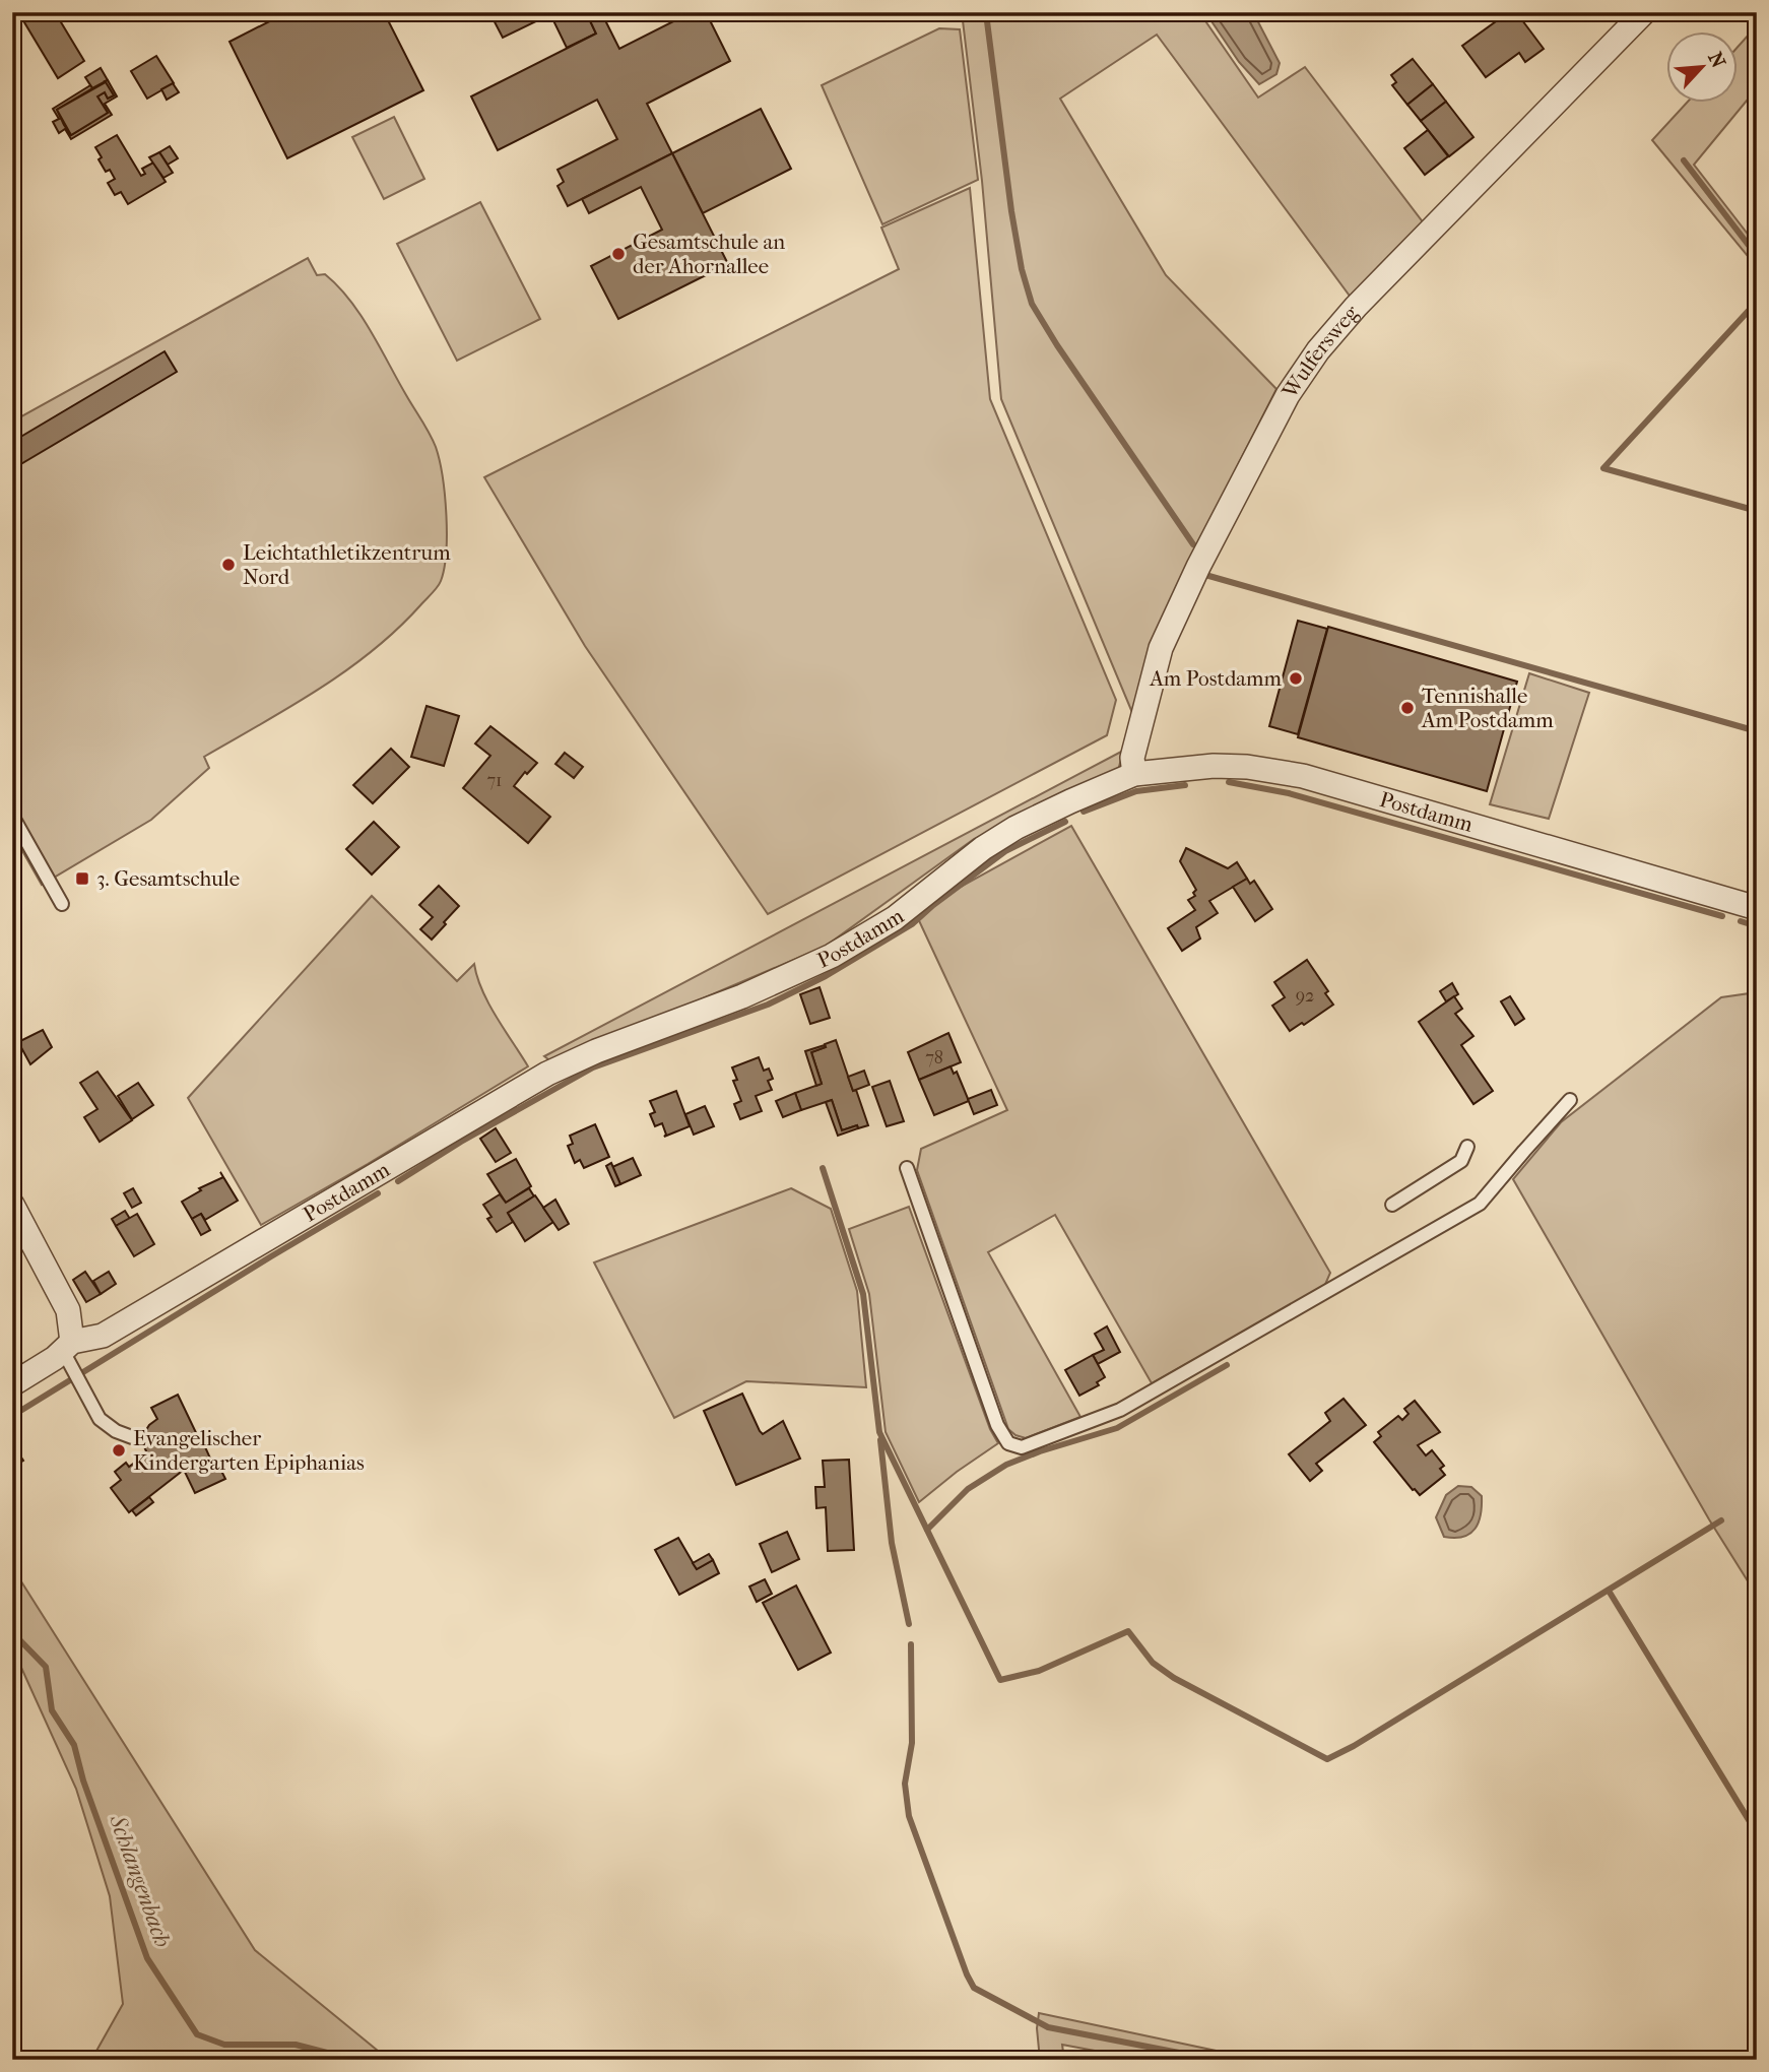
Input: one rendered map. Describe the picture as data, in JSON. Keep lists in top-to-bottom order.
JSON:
{
  "streets": {
    "street": ["Wulfersweg", "Postdamm"]
  },
  "crossings": [
    ["Wulfersweg", "Postdamm"]
  ],
  "water": ["Schlangenbach"],
  "places": {
    "other": [
      "Gesamtschule an der Ahornallee",
      "Leichtathletikzentrum Nord",
      "Am Postdamm",
      "Tennishalle Am Postdamm",
      "Evangelischer Kindergarten Epiphanias"
    ],
    "transit": ["3. Gesamtschule"]
  },
  "house_numbers": ["71", "92", "78"],
  "north": "top right"
}
